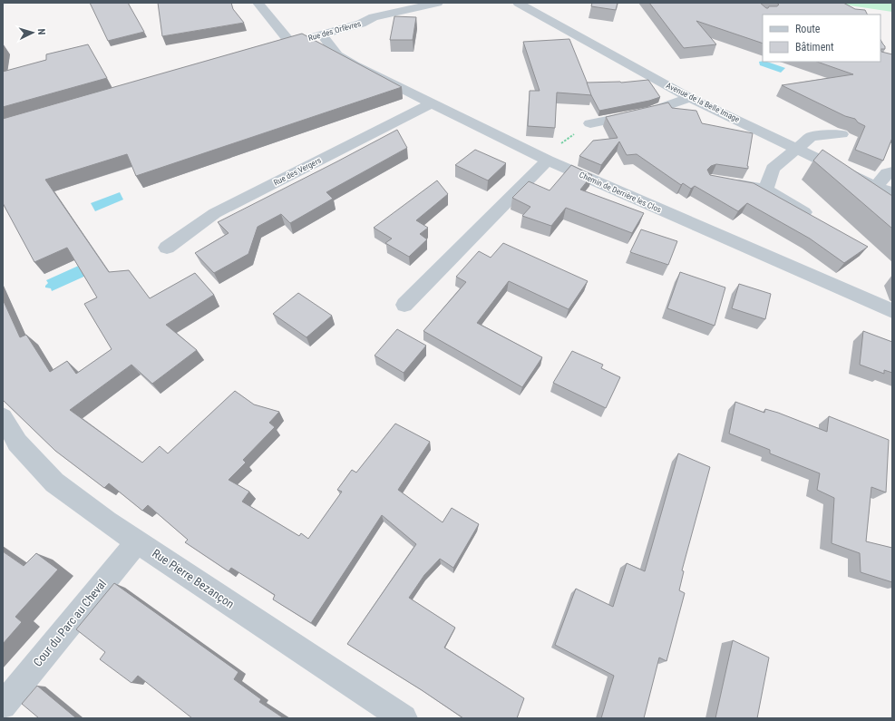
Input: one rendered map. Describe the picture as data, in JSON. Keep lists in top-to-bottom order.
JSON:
{
  "streets": {
    "street": [
      "Rue des Orfèvres",
      "Avenue de la Belle Image",
      "Rue des Vergers",
      "Chemin de Derrière les Clos",
      "Rue Pierre Bezançon",
      "Cour du Parc au Cheval"
    ]
  },
  "crossings": [
    ["Rue des Orfèvres", "Chemin de Derrière les Clos"],
    ["Rue des Vergers", "Chemin de Derrière les Clos"],
    ["Rue Pierre Bezançon", "Cour du Parc au Cheval"]
  ],
  "legend": ["Route", "Bâtiment"],
  "north": "right"
}
